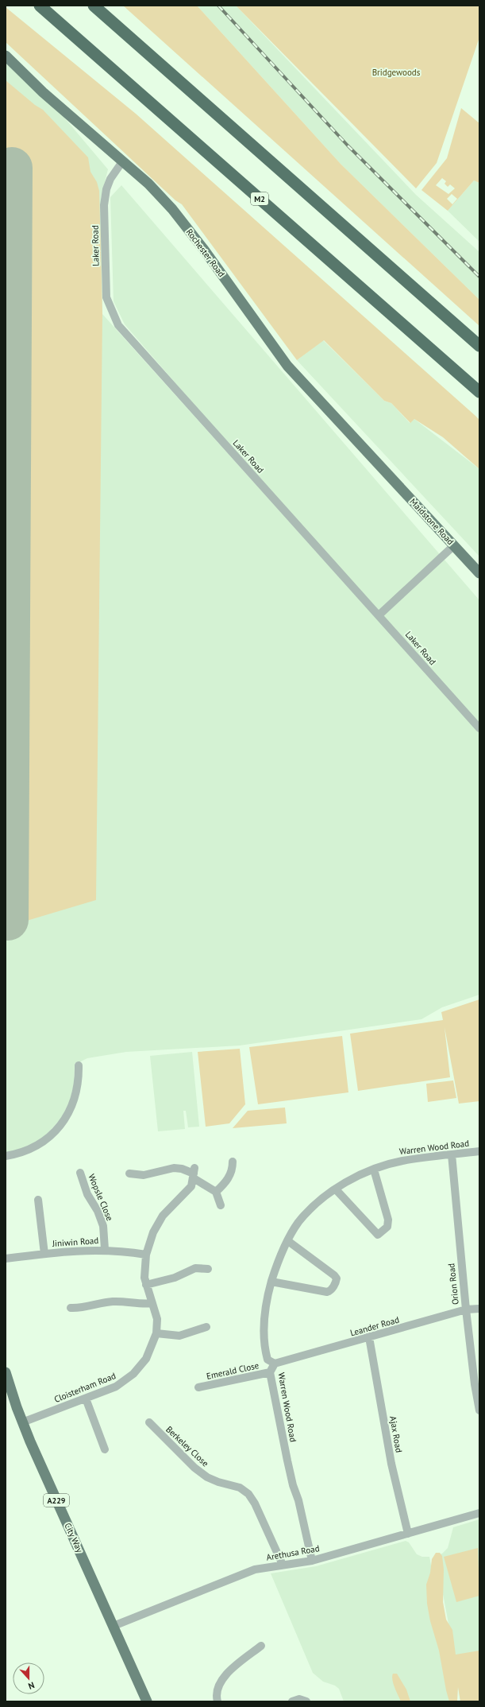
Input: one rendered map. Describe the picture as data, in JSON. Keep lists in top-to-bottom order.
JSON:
{
  "streets": {
    "highway": ["M2"],
    "main road": [
      "Rochester Road",
      "Maidstone Road",
      "A229",
      "City Way"
    ],
    "street": [
      "Laker Road",
      "Warren Wood Road",
      "Wopsle Close",
      "Jiniwin Road",
      "Orion Road",
      "Leander Road",
      "Emerald Close",
      "Cloisterham Road",
      "Ajax Road",
      "Berkeley Close",
      "Arethusa Road"
    ]
  },
  "crossings": [
    ["Laker Road", "Rochester Road"],
    ["Rochester Road", "Maidstone Road"],
    ["Warren Wood Road", "Orion Road"],
    ["Warren Wood Road", "Leander Road"],
    ["Warren Wood Road", "Emerald Close"],
    ["Warren Wood Road", "Arethusa Road"],
    ["Wopsle Close", "Jiniwin Road"],
    ["Jiniwin Road", "Cloisterham Road"],
    ["Orion Road", "Leander Road"],
    ["Leander Road", "Ajax Road"],
    ["Cloisterham Road", "City Way"],
    ["Ajax Road", "Arethusa Road"],
    ["Berkeley Close", "Arethusa Road"],
    ["City Way", "Arethusa Road"]
  ],
  "parks": ["Bridgewoods"],
  "north": "bottom"
}
